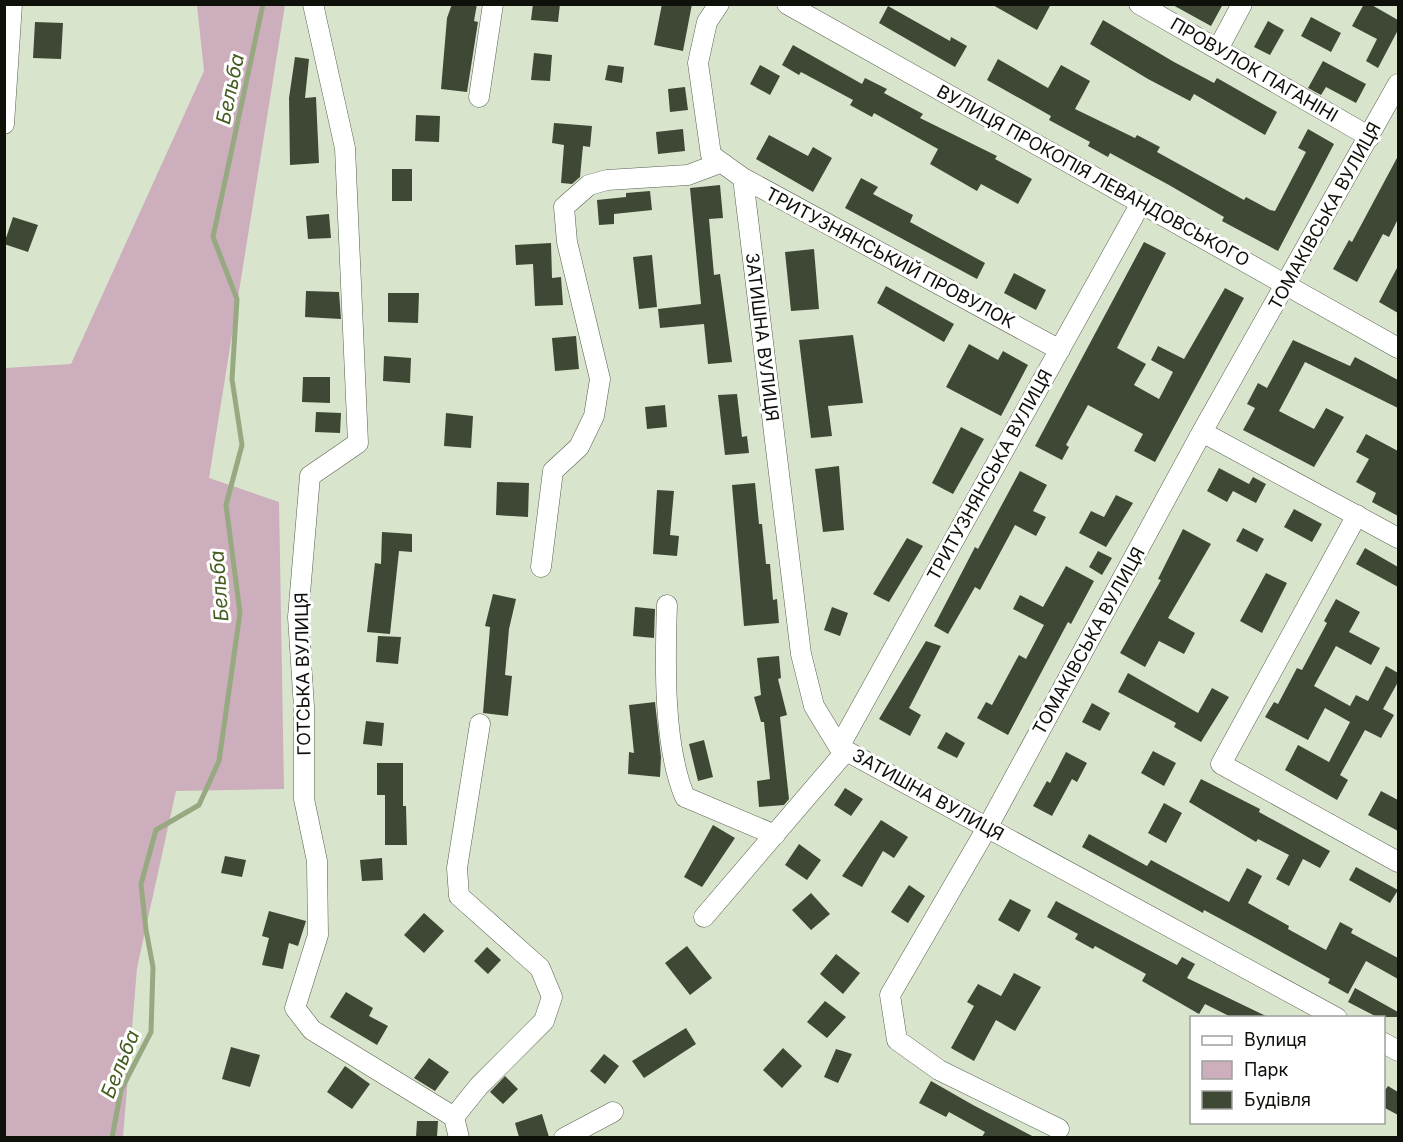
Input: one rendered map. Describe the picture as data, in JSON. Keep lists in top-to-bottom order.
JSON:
{
  "streets": {
    "street": [
      "ПРОВУЛОК ПАГАНІНІ",
      "ВУЛИЦЯ ПРОКОПІЯ ЛЕВАНДОВСЬКОГО",
      "ТОМАКІВСЬКА ВУЛИЦЯ",
      "ТРИТУЗНЯНСЬКИЙ ПРОВУЛОК",
      "ЗАТИШНА ВУЛИЦЯ",
      "ТРИТУЗНЯНСЬКА ВУЛИЦЯ",
      "ГОТСЬКА ВУЛИЦЯ"
    ]
  },
  "crossings": [
    ["ПРОВУЛОК ПАГАНІНІ", "ТОМАКІВСЬКА ВУЛИЦЯ"],
    ["ВУЛИЦЯ ПРОКОПІЯ ЛЕВАНДОВСЬКОГО", "ТОМАКІВСЬКА ВУЛИЦЯ"],
    ["ВУЛИЦЯ ПРОКОПІЯ ЛЕВАНДОВСЬКОГО", "ТРИТУЗНЯНСЬКА ВУЛИЦЯ"],
    ["ТОМАКІВСЬКА ВУЛИЦЯ", "ЗАТИШНА ВУЛИЦЯ"],
    ["ТРИТУЗНЯНСЬКИЙ ПРОВУЛОК", "ЗАТИШНА ВУЛИЦЯ"],
    ["ТРИТУЗНЯНСЬКИЙ ПРОВУЛОК", "ТРИТУЗНЯНСЬКА ВУЛИЦЯ"],
    ["ЗАТИШНА ВУЛИЦЯ", "ТРИТУЗНЯНСЬКА ВУЛИЦЯ"]
  ],
  "water": ["Бельба"],
  "legend": ["Вулиця", "Парк", "Будівля"]
}
